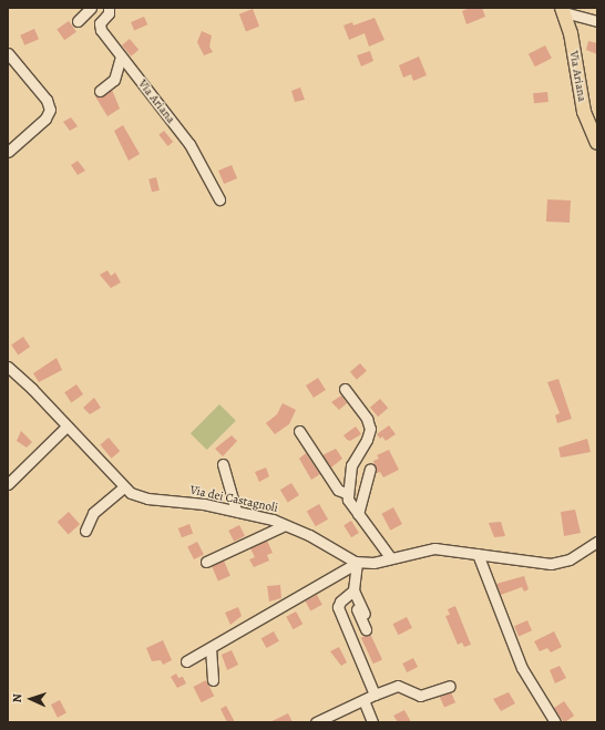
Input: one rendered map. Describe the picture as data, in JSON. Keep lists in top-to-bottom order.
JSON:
{
  "streets": {
    "main road": ["Via Ariana"],
    "street": ["Via dei Castagnoli"]
  },
  "north": "left"
}
